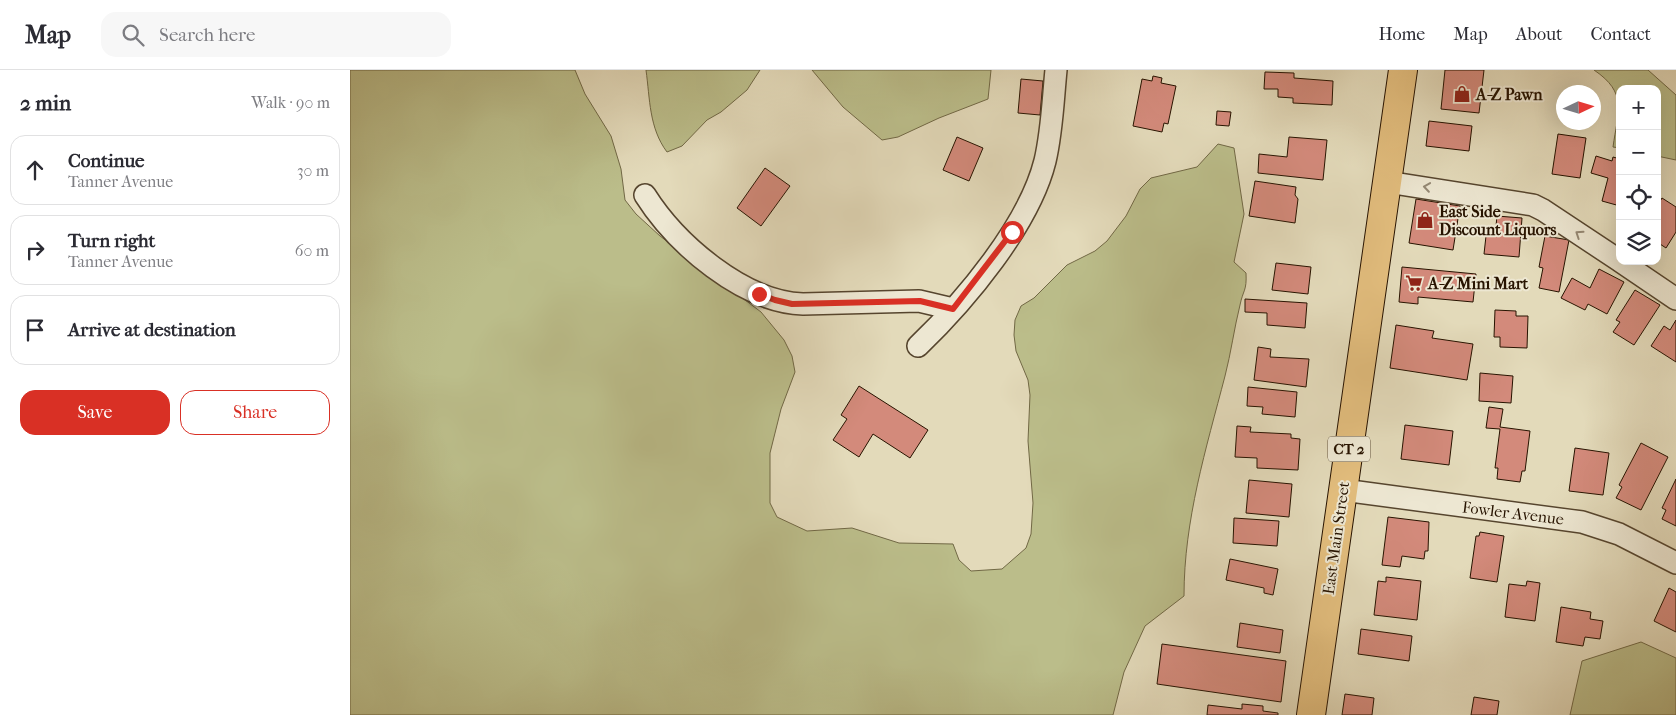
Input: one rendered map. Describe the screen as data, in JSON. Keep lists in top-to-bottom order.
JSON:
{
  "streets": {
    "highway": ["CT 2", "East Main Street"],
    "street": ["Fowler Avenue"]
  },
  "crossings": [
    ["CT 2", "East Main Street"],
    ["Fowler Avenue", "East Main Street"]
  ],
  "places": {
    "shop": ["A-Z Pawn", "East Side Discount Liquors"],
    "supermarket": ["A-Z Mini Mart"]
  },
  "north": "right",
  "page": {
    "header": "Map",
    "search": "Search here",
    "nav": [
      "Home",
      "Map",
      "About",
      "Contact"
    ],
    "heading": ["2 min", "Walk · 90 m"],
    "map_buttons": ["+", "−"],
    "list": [
      ["Continue", "Tanner Avenue", "30 m"],
      ["Turn right", "Tanner Avenue", "60 m"],
      "Arrive at destination"
    ],
    "buttons": ["Save", "Share"]
  }
}
